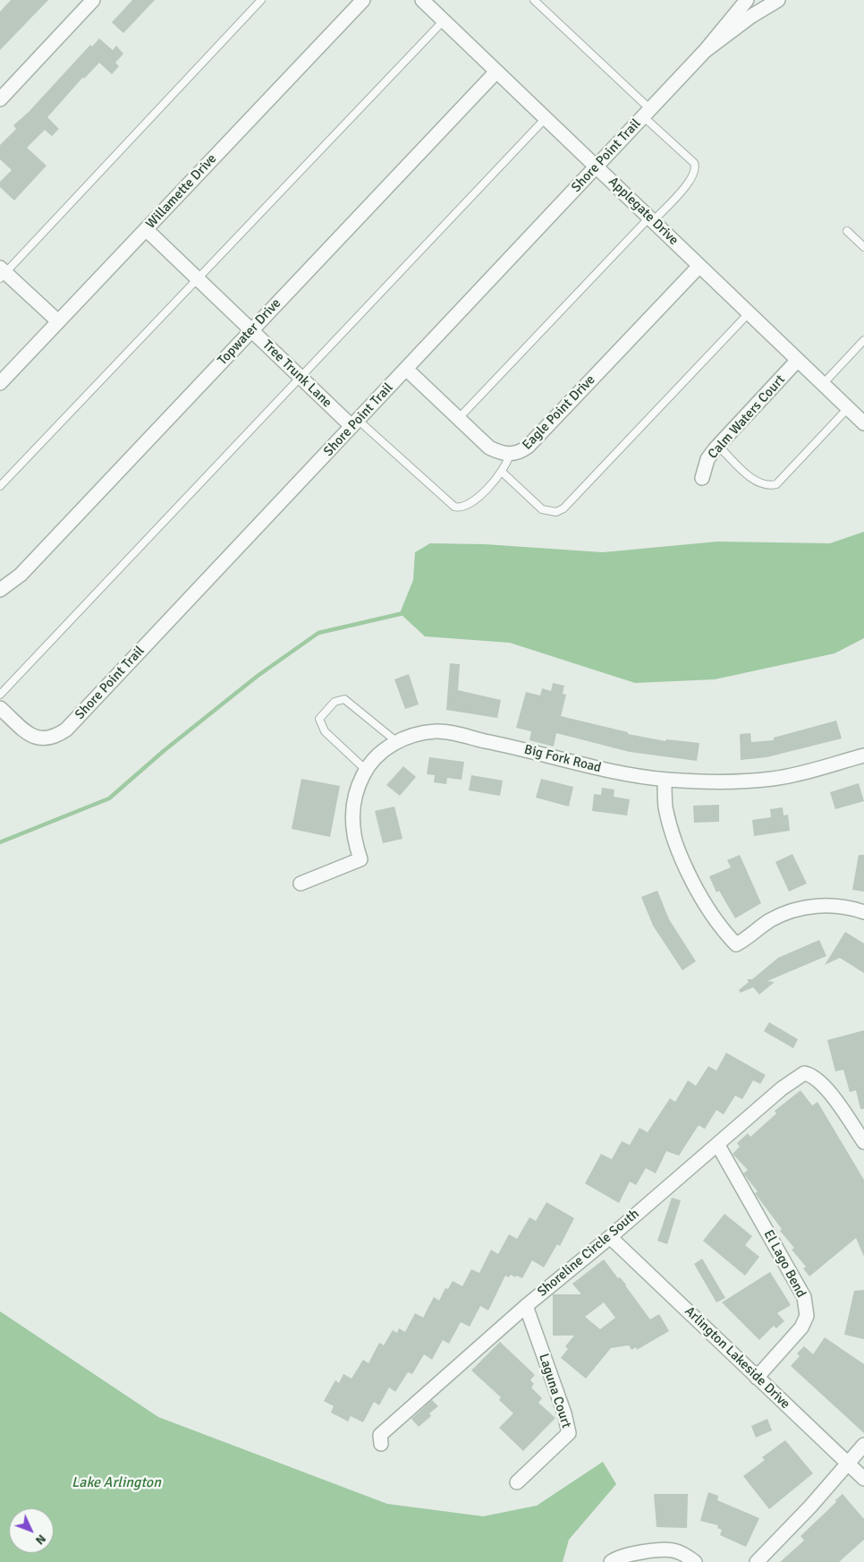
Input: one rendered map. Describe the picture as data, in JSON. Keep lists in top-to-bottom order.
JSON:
{
  "streets": {
    "street": [
      "Shore Point Trail",
      "Willamette Drive",
      "Applegate Drive",
      "Topwater Drive",
      "Tree Trunk Lane",
      "Eagle Point Drive",
      "Calm Waters Court",
      "Big Fork Road",
      "Shoreline Circle South",
      "El Lago Bend",
      "Arlington Lakeside Drive",
      "Laguna Court"
    ]
  },
  "crossings": [
    ["Shore Point Trail", "Applegate Drive"],
    ["Shore Point Trail", "Tree Trunk Lane"],
    ["Shore Point Trail", "Eagle Point Drive"],
    ["Willamette Drive", "Tree Trunk Lane"],
    ["Applegate Drive", "Topwater Drive"],
    ["Applegate Drive", "Eagle Point Drive"],
    ["Applegate Drive", "Calm Waters Court"],
    ["Topwater Drive", "Tree Trunk Lane"],
    ["Shoreline Circle South", "El Lago Bend"],
    ["Shoreline Circle South", "Arlington Lakeside Drive"],
    ["Shoreline Circle South", "Laguna Court"],
    ["El Lago Bend", "Arlington Lakeside Drive"]
  ],
  "water": ["Lake Arlington"],
  "north": "bottom right"
}
